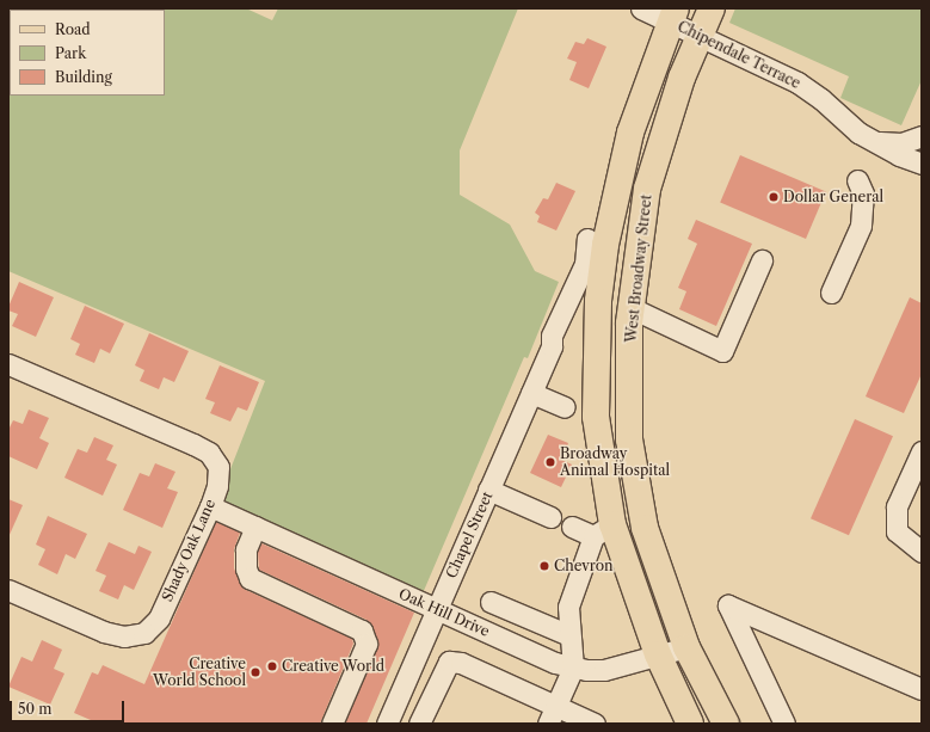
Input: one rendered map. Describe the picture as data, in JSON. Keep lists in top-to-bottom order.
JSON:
{
  "streets": {
    "main road": ["West Broadway Street"],
    "street": [
      "Chipendale Terrace",
      "Chapel Street",
      "Shady Oak Lane",
      "Oak Hill Drive"
    ]
  },
  "crossings": [
    ["Chipendale Terrace", "West Broadway Street"],
    ["West Broadway Street", "Oak Hill Drive"],
    ["Chapel Street", "Oak Hill Drive"],
    ["Shady Oak Lane", "Oak Hill Drive"]
  ],
  "places": [
    "Dollar General",
    "Broadway Animal Hospital",
    "Chevron",
    "Creative World",
    "Creative World School"
  ],
  "legend": ["Road", "Park", "Building"],
  "scale_bar": "50 m"
}
